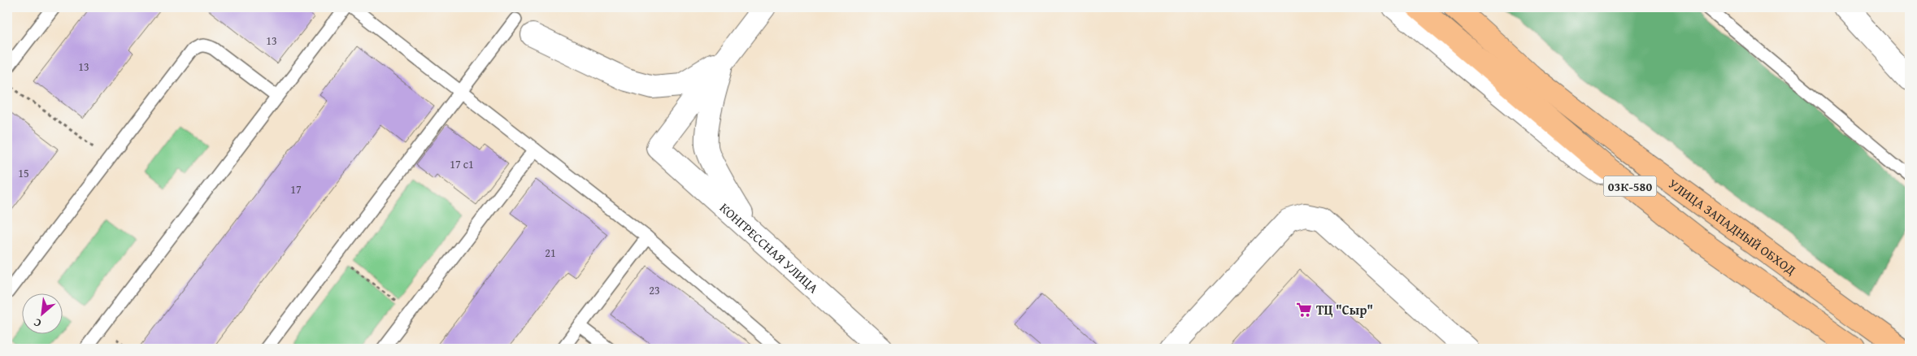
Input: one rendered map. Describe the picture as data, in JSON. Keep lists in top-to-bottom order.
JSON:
{
  "streets": {
    "highway": ["03К-580", "УЛИЦА ЗАПАДНЫЙ ОБХОД"],
    "street": ["КОНГРЕССНАЯ УЛИЦА"]
  },
  "places": {
    "supermarket": ["ТЦ \"Сыр\""]
  },
  "house_numbers": [
    "13",
    "13",
    "17 с1",
    "15",
    "17",
    "21",
    "23"
  ],
  "north": "bottom left"
}
